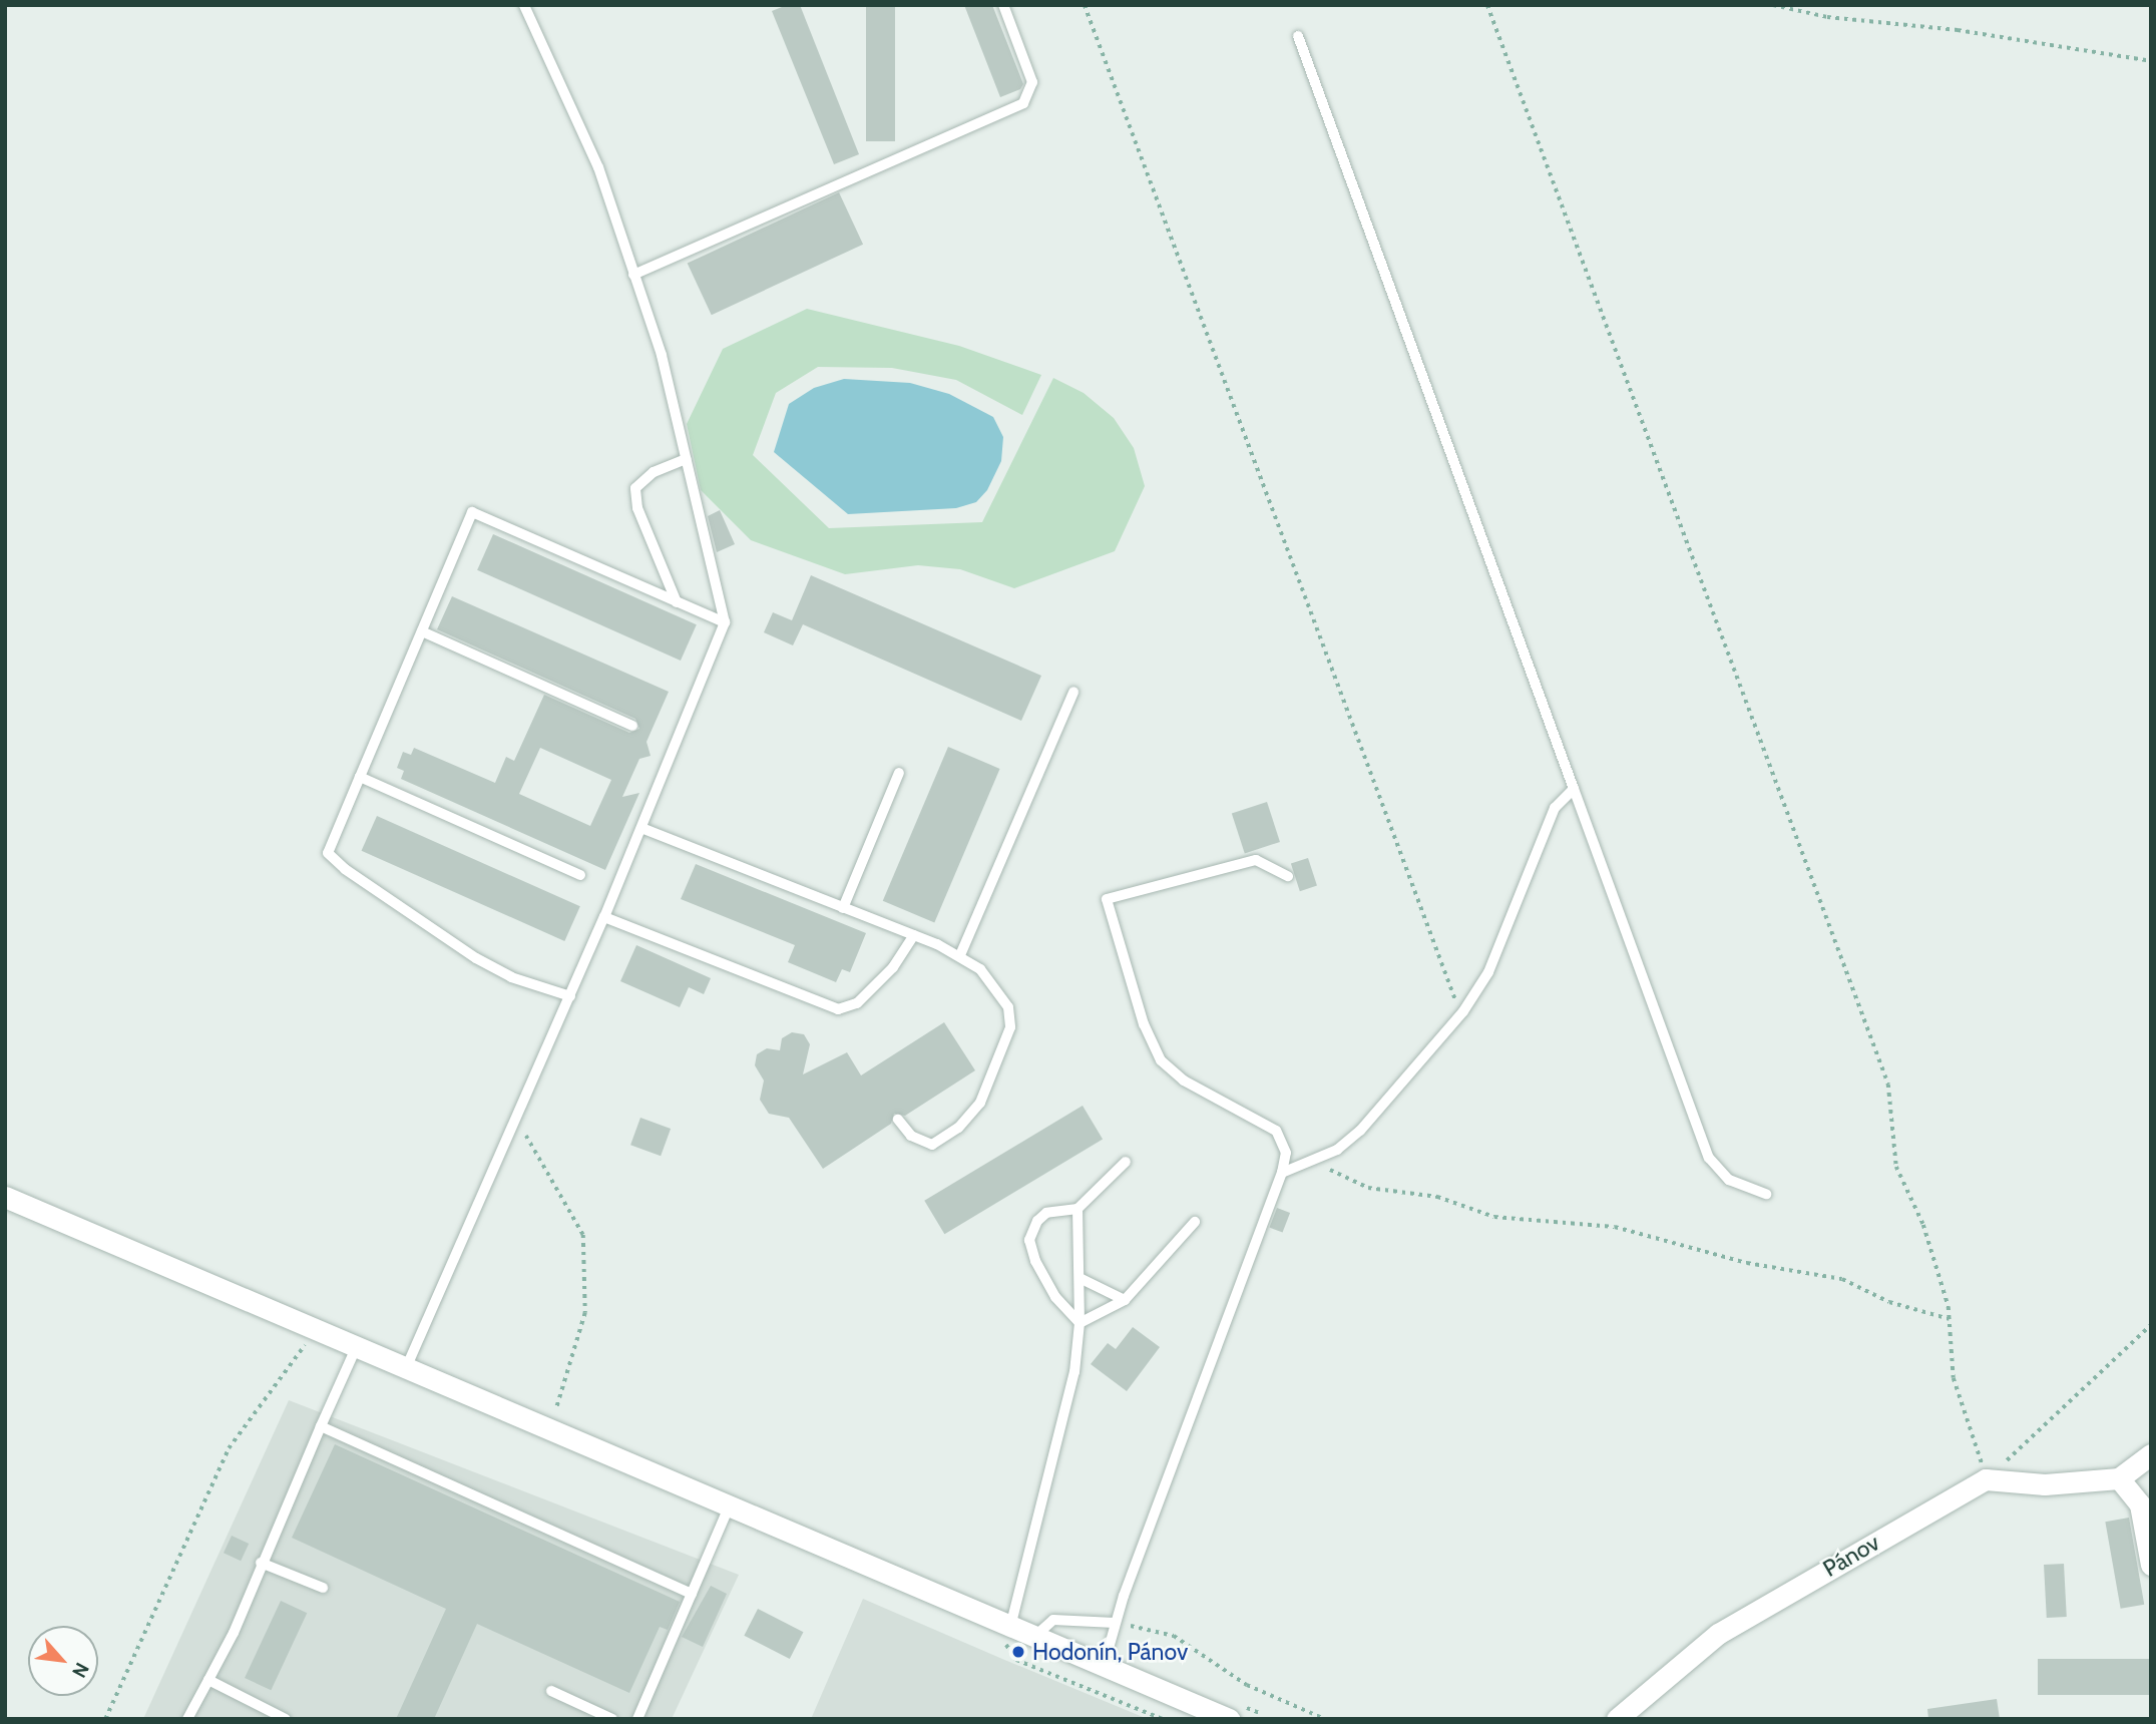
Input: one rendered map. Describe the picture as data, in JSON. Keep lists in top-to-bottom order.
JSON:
{
  "streets": {
    "main road": ["Pánov"]
  },
  "places": ["Hodonín, Pánov"],
  "north": "bottom right"
}
